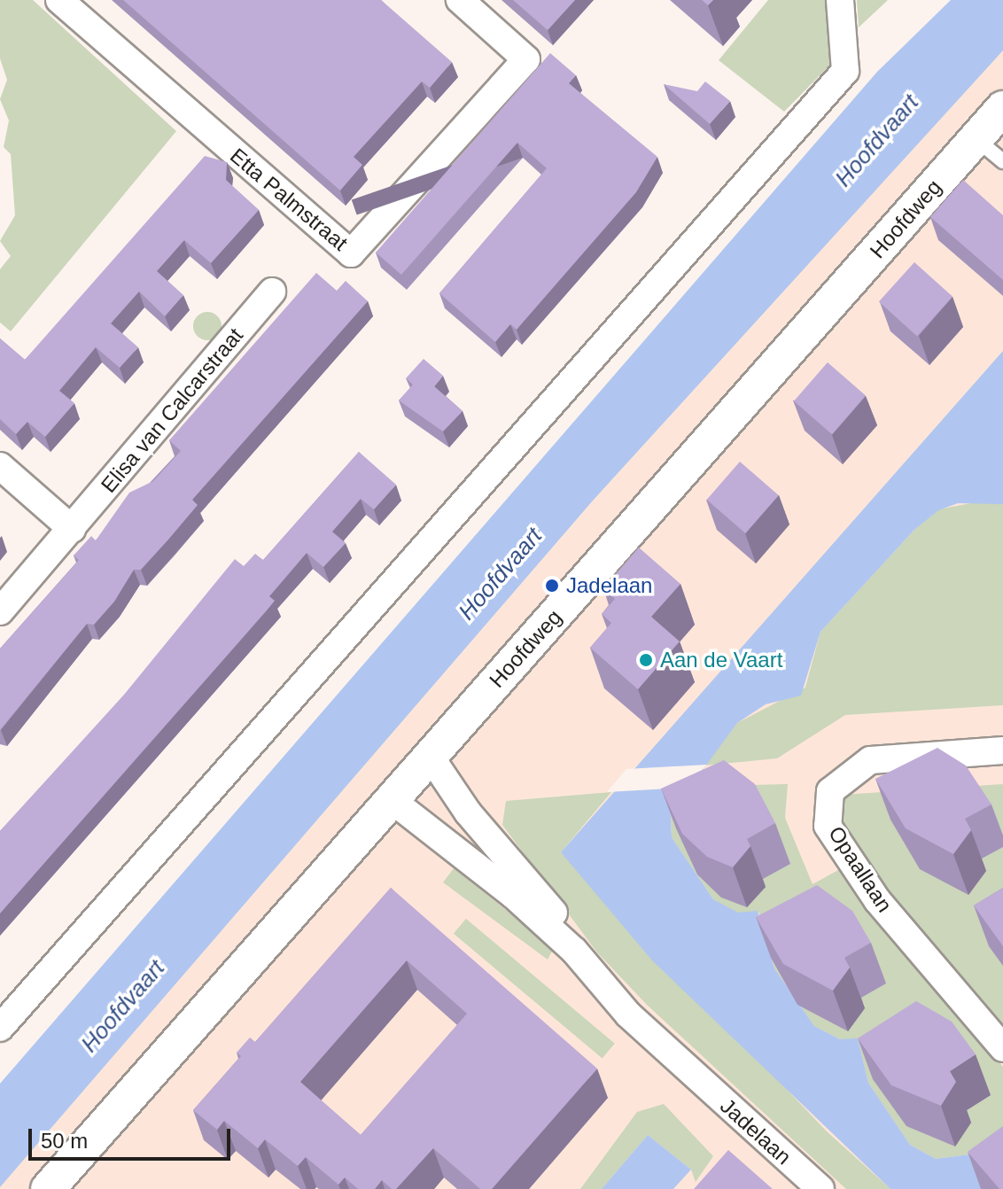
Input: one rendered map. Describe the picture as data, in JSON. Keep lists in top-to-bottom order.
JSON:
{
  "streets": {
    "street": [
      "Etta Palmstraat",
      "Hoofdweg",
      "Elisa van Calcarstraat",
      "Opaallaan",
      "Jadelaan"
    ]
  },
  "crossings": [
    ["Hoofdweg", "Jadelaan"]
  ],
  "water": ["Hoofdvaart"],
  "places": ["Jadelaan", "Aan de Vaart"],
  "scale_bar": "50 m"
}
